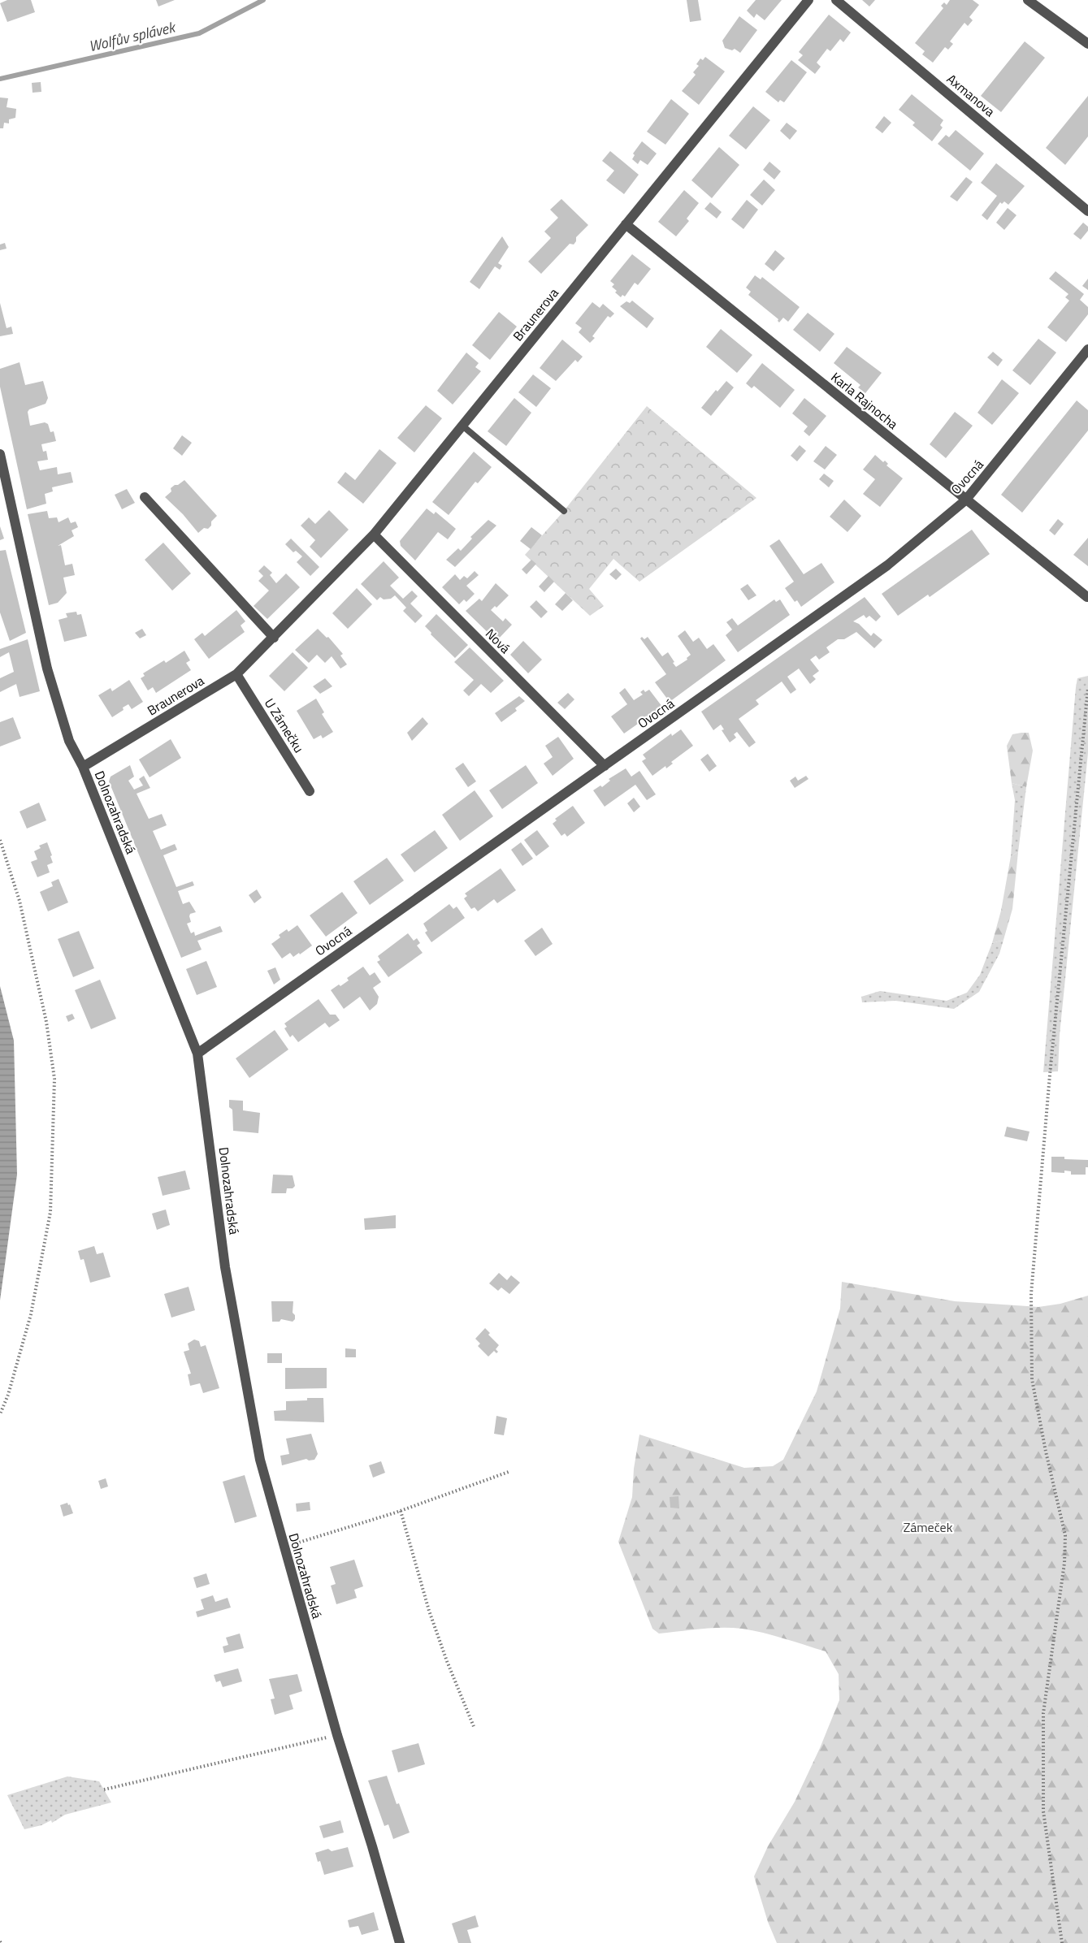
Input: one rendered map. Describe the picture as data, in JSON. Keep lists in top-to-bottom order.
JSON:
{
  "streets": {
    "street": [
      "Axmanova",
      "Braunerova",
      "Karla Rajnocha",
      "Ovocná",
      "Nová",
      "U Zámečku",
      "Dolnozahradská"
    ]
  },
  "crossings": [
    ["Braunerova", "Karla Rajnocha"],
    ["Braunerova", "Nová"],
    ["Braunerova", "U Zámečku"],
    ["Braunerova", "Dolnozahradská"],
    ["Karla Rajnocha", "Ovocná"],
    ["Ovocná", "Nová"],
    ["Ovocná", "Dolnozahradská"]
  ],
  "water": ["Wolfův splávek"],
  "parks": ["Zámeček"]
}
